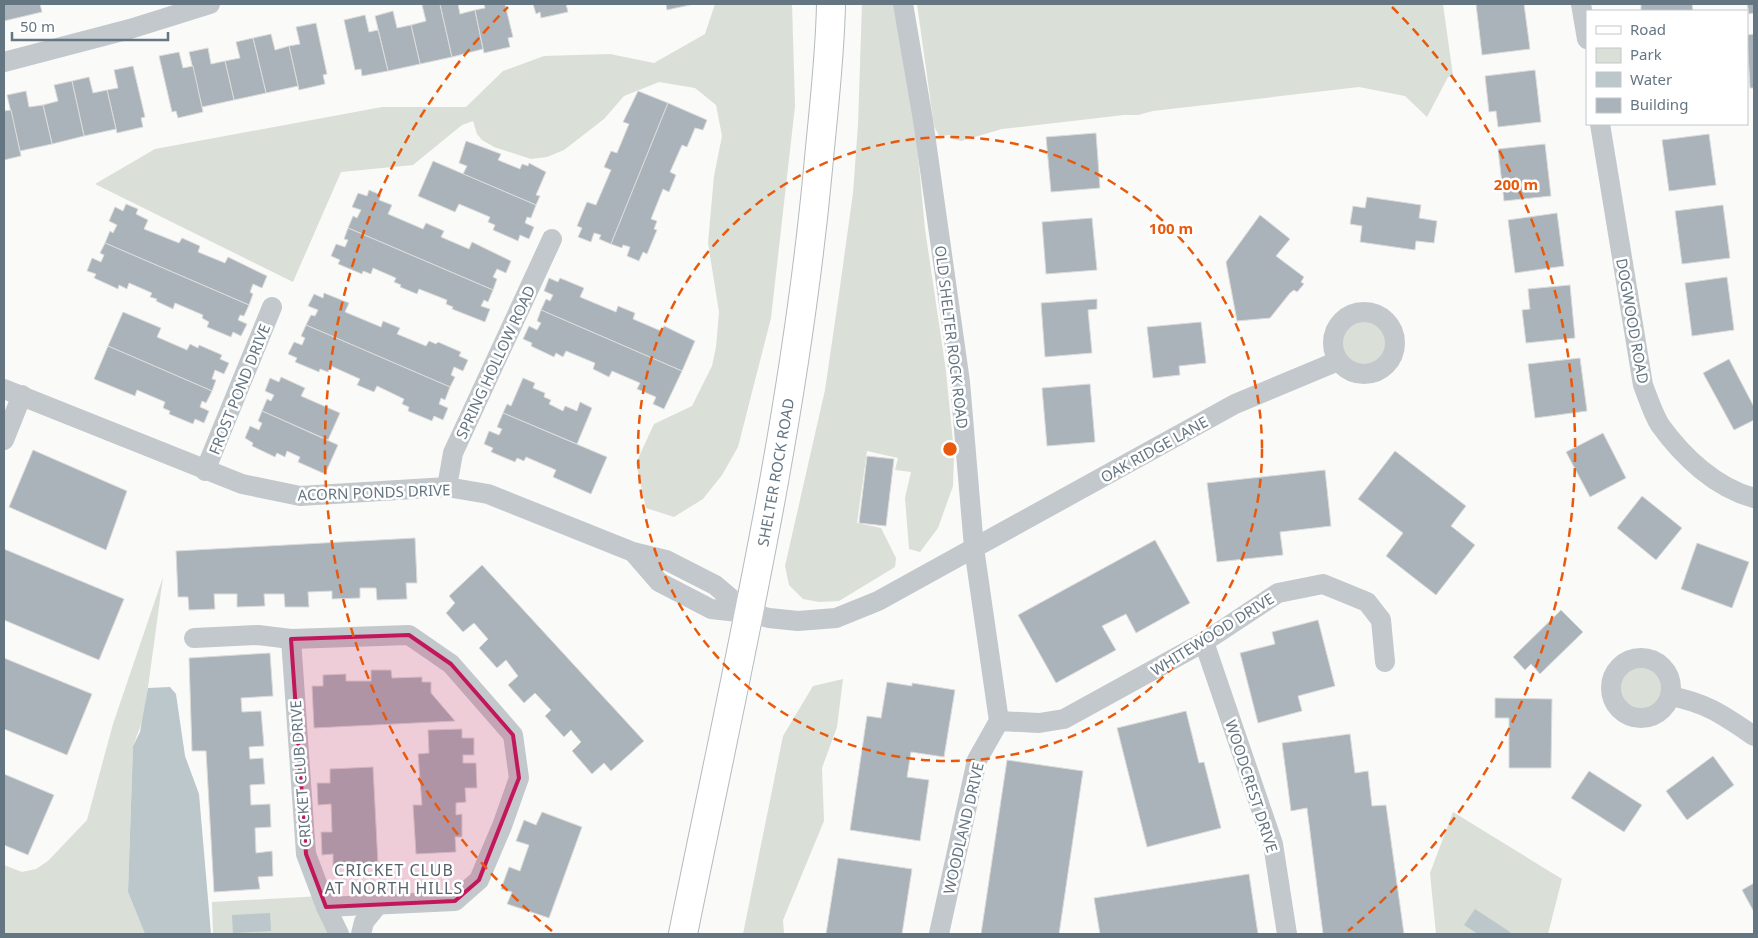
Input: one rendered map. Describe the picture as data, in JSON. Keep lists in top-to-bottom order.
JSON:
{
  "streets": {
    "main road": ["SHELTER ROCK ROAD"],
    "street": [
      "DOGWOOD ROAD",
      "OLD SHELTER ROCK ROAD",
      "SPRING HOLLOW ROAD",
      "FROST POND DRIVE",
      "OAK RIDGE LANE",
      "ACORN PONDS DRIVE",
      "WHITEWOOD DRIVE",
      "CRICKET CLUB DRIVE",
      "WOODCREST DRIVE",
      "WOODLAND DRIVE"
    ]
  },
  "crossings": [
    ["OLD SHELTER ROCK ROAD", "OAK RIDGE LANE"],
    ["SPRING HOLLOW ROAD", "ACORN PONDS DRIVE"],
    ["FROST POND DRIVE", "ACORN PONDS DRIVE"],
    ["SHELTER ROCK ROAD", "ACORN PONDS DRIVE"],
    ["WHITEWOOD DRIVE", "WOODCREST DRIVE"],
    ["WHITEWOOD DRIVE", "WOODLAND DRIVE"]
  ],
  "districts": ["CRICKET CLUB AT NORTH HILLS"],
  "legend": [
    "Road",
    "Park",
    "Water",
    "Building"
  ],
  "scale_bar": "50 m",
  "rings": ["200 m", "100 m"]
}
